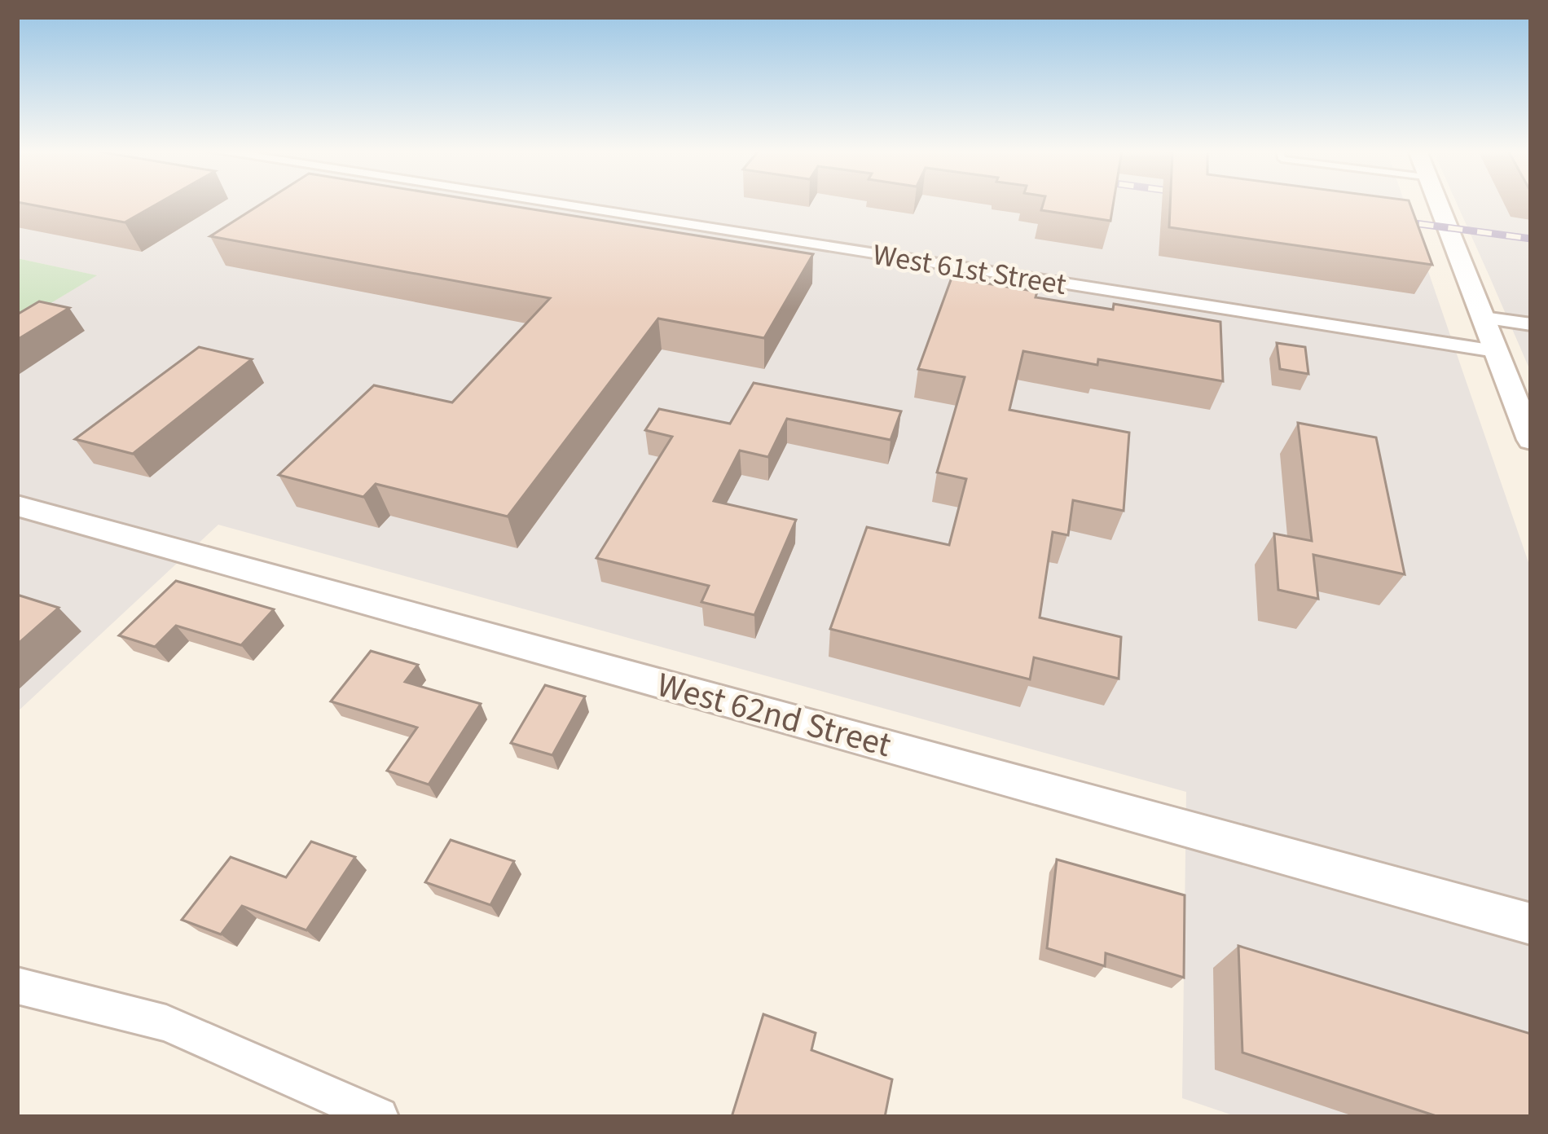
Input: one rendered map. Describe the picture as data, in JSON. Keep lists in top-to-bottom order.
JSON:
{
  "streets": {
    "street": ["West 61st Street", "West 62nd Street"]
  }
}
